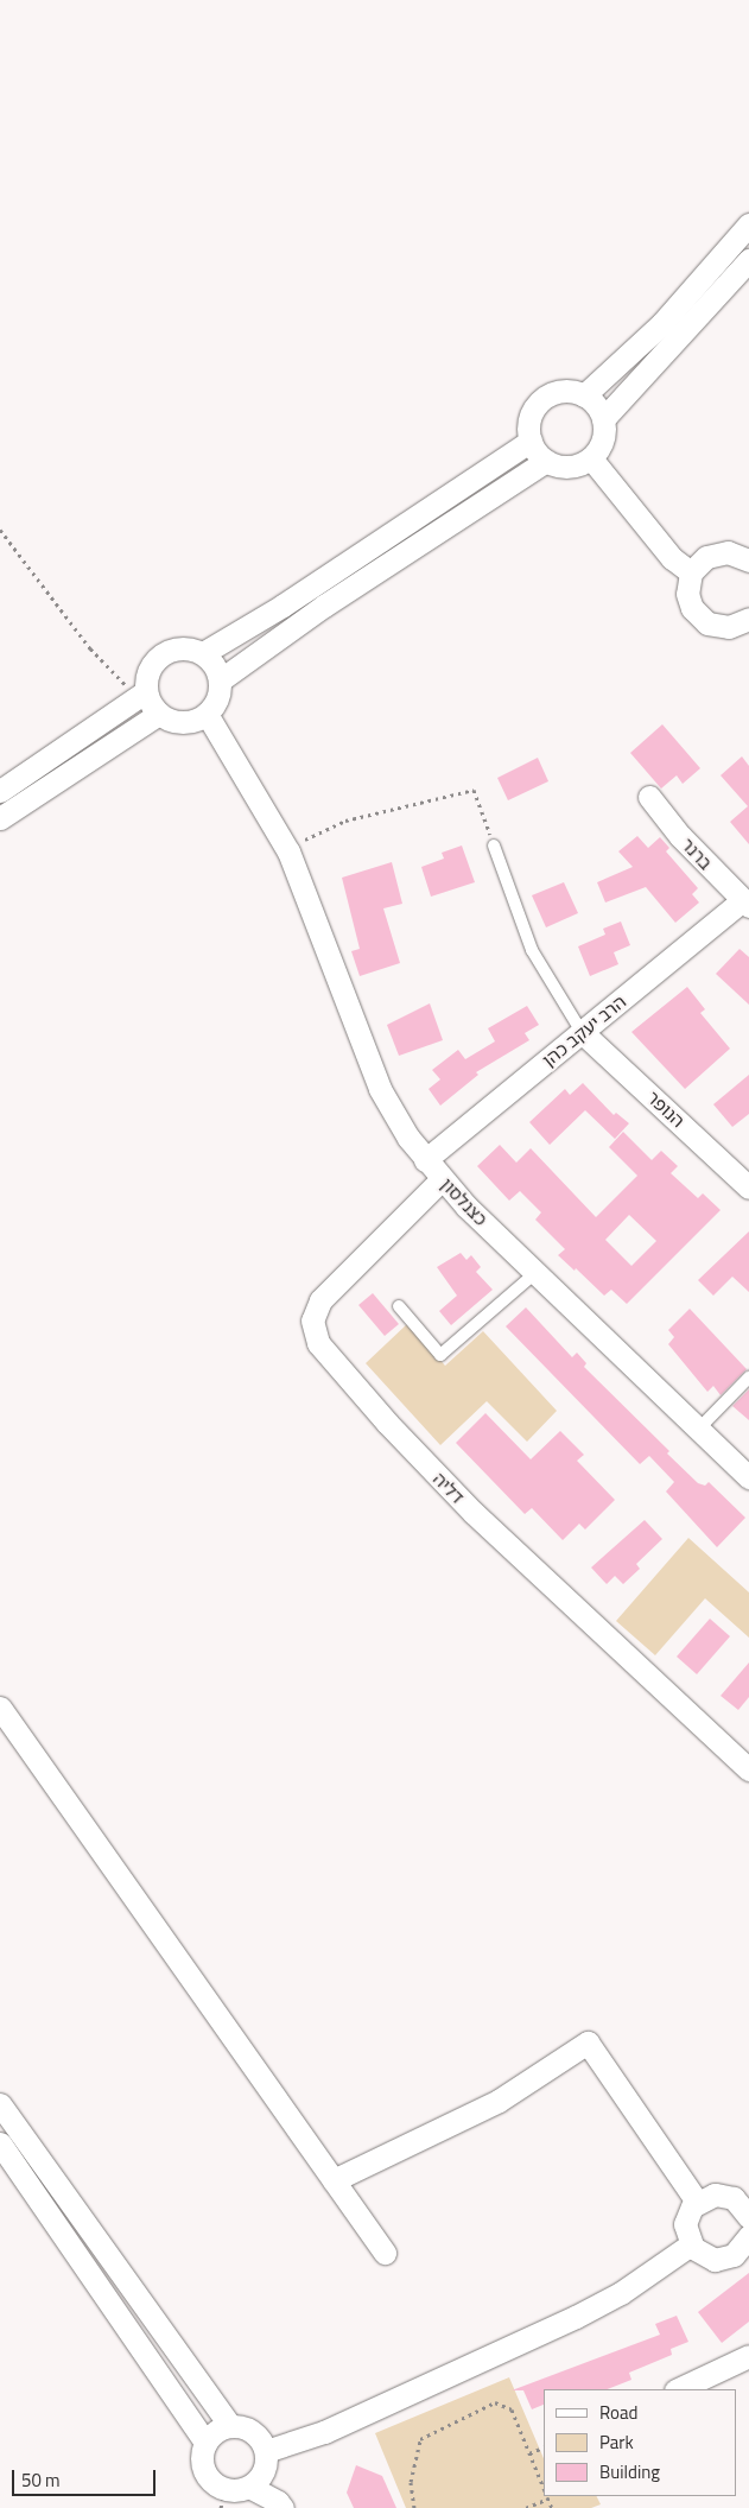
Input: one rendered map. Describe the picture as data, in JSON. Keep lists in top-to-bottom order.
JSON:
{
  "streets": {
    "street": [
      "ברנר",
      "הרב יעקב כהן",
      "הנופר",
      "כצנלסון",
      "דליה"
    ]
  },
  "crossings": [
    ["ברנר", "הרב יעקב כהן"],
    ["הרב יעקב כהן", "הנופר"],
    ["הרב יעקב כהן", "כצנלסון"],
    ["כצנלסון", "דליה"]
  ],
  "legend": ["Road", "Park", "Building"],
  "scale_bar": "50 m"
}
